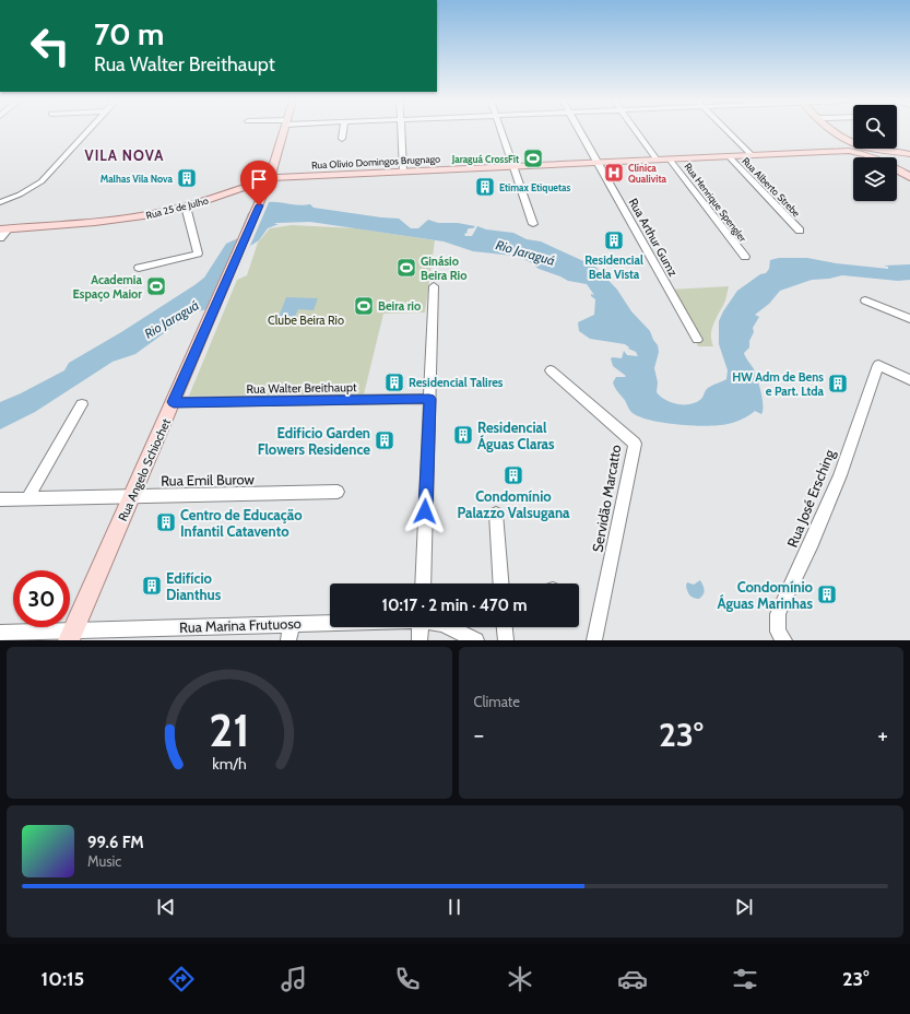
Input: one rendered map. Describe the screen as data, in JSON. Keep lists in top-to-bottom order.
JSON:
{
  "streets": {
    "main road": ["Rua Olívio Domingos Brugnago", "Rua 25 de Julho", "Rua Angelo Schiochet"],
    "street": [
      "Rua Alberto Strebe",
      "Rua Henrique Spengler",
      "Rua Arthur Gumz",
      "Rua Walter Breithaupt",
      "Rua Emil Burow",
      "Servidão Marcatto",
      "Rua José Ersching",
      "Rua Marina Frutuoso"
    ]
  },
  "crossings": [
    ["Rua Olívio Domingos Brugnago", "Rua Alberto Strebe"],
    ["Rua Olívio Domingos Brugnago", "Rua Henrique Spengler"],
    ["Rua Olívio Domingos Brugnago", "Rua 25 de Julho"],
    ["Rua Olívio Domingos Brugnago", "Rua Arthur Gumz"],
    ["Rua Olívio Domingos Brugnago", "Rua Angelo Schiochet"],
    ["Rua 25 de Julho", "Rua Angelo Schiochet"],
    ["Rua Walter Breithaupt", "Rua Angelo Schiochet"],
    ["Rua Angelo Schiochet", "Rua Emil Burow"],
    ["Rua Angelo Schiochet", "Rua Marina Frutuoso"]
  ],
  "districts": ["VILA NOVA"],
  "water": ["Rio Jaraguá"],
  "parks": ["Clube Beira Rio"],
  "places": {
    "sports": [
      "Jaraguá CrossFit",
      "Ginásio Beira Rio",
      "Academia Espaço Maior",
      "Beira rio"
    ],
    "hospital": ["Clínica Qualivita"],
    "building": [
      "Malhas Vila Nova",
      "Etimax Etiquetas",
      "Residencial Bela Vista",
      "Residencial Talires",
      "HW Adm de Bens e Part. Ltda",
      "Residencial Águas Claras",
      "Edificio Garden Flowers Residence",
      "Condomínio Palazzo Valsugana",
      "Centro de Educação Infantil Catavento",
      "Edifício Dianthus",
      "Condomínio Águas Marinhas"
    ]
  },
  "page": {
    "turn": ["70 m", "Rua Walter Breithaupt"],
    "limit": "30",
    "trip": "10:17 · 2 min · 470 m",
    "tile": "Climate",
    "heat": ["−", "23°", "+"],
    "song": ["99.6 FM", "Music"],
    "tabs": ["10:15", "23°"],
    "gauge": ["21", "km/h"]
  }
}
